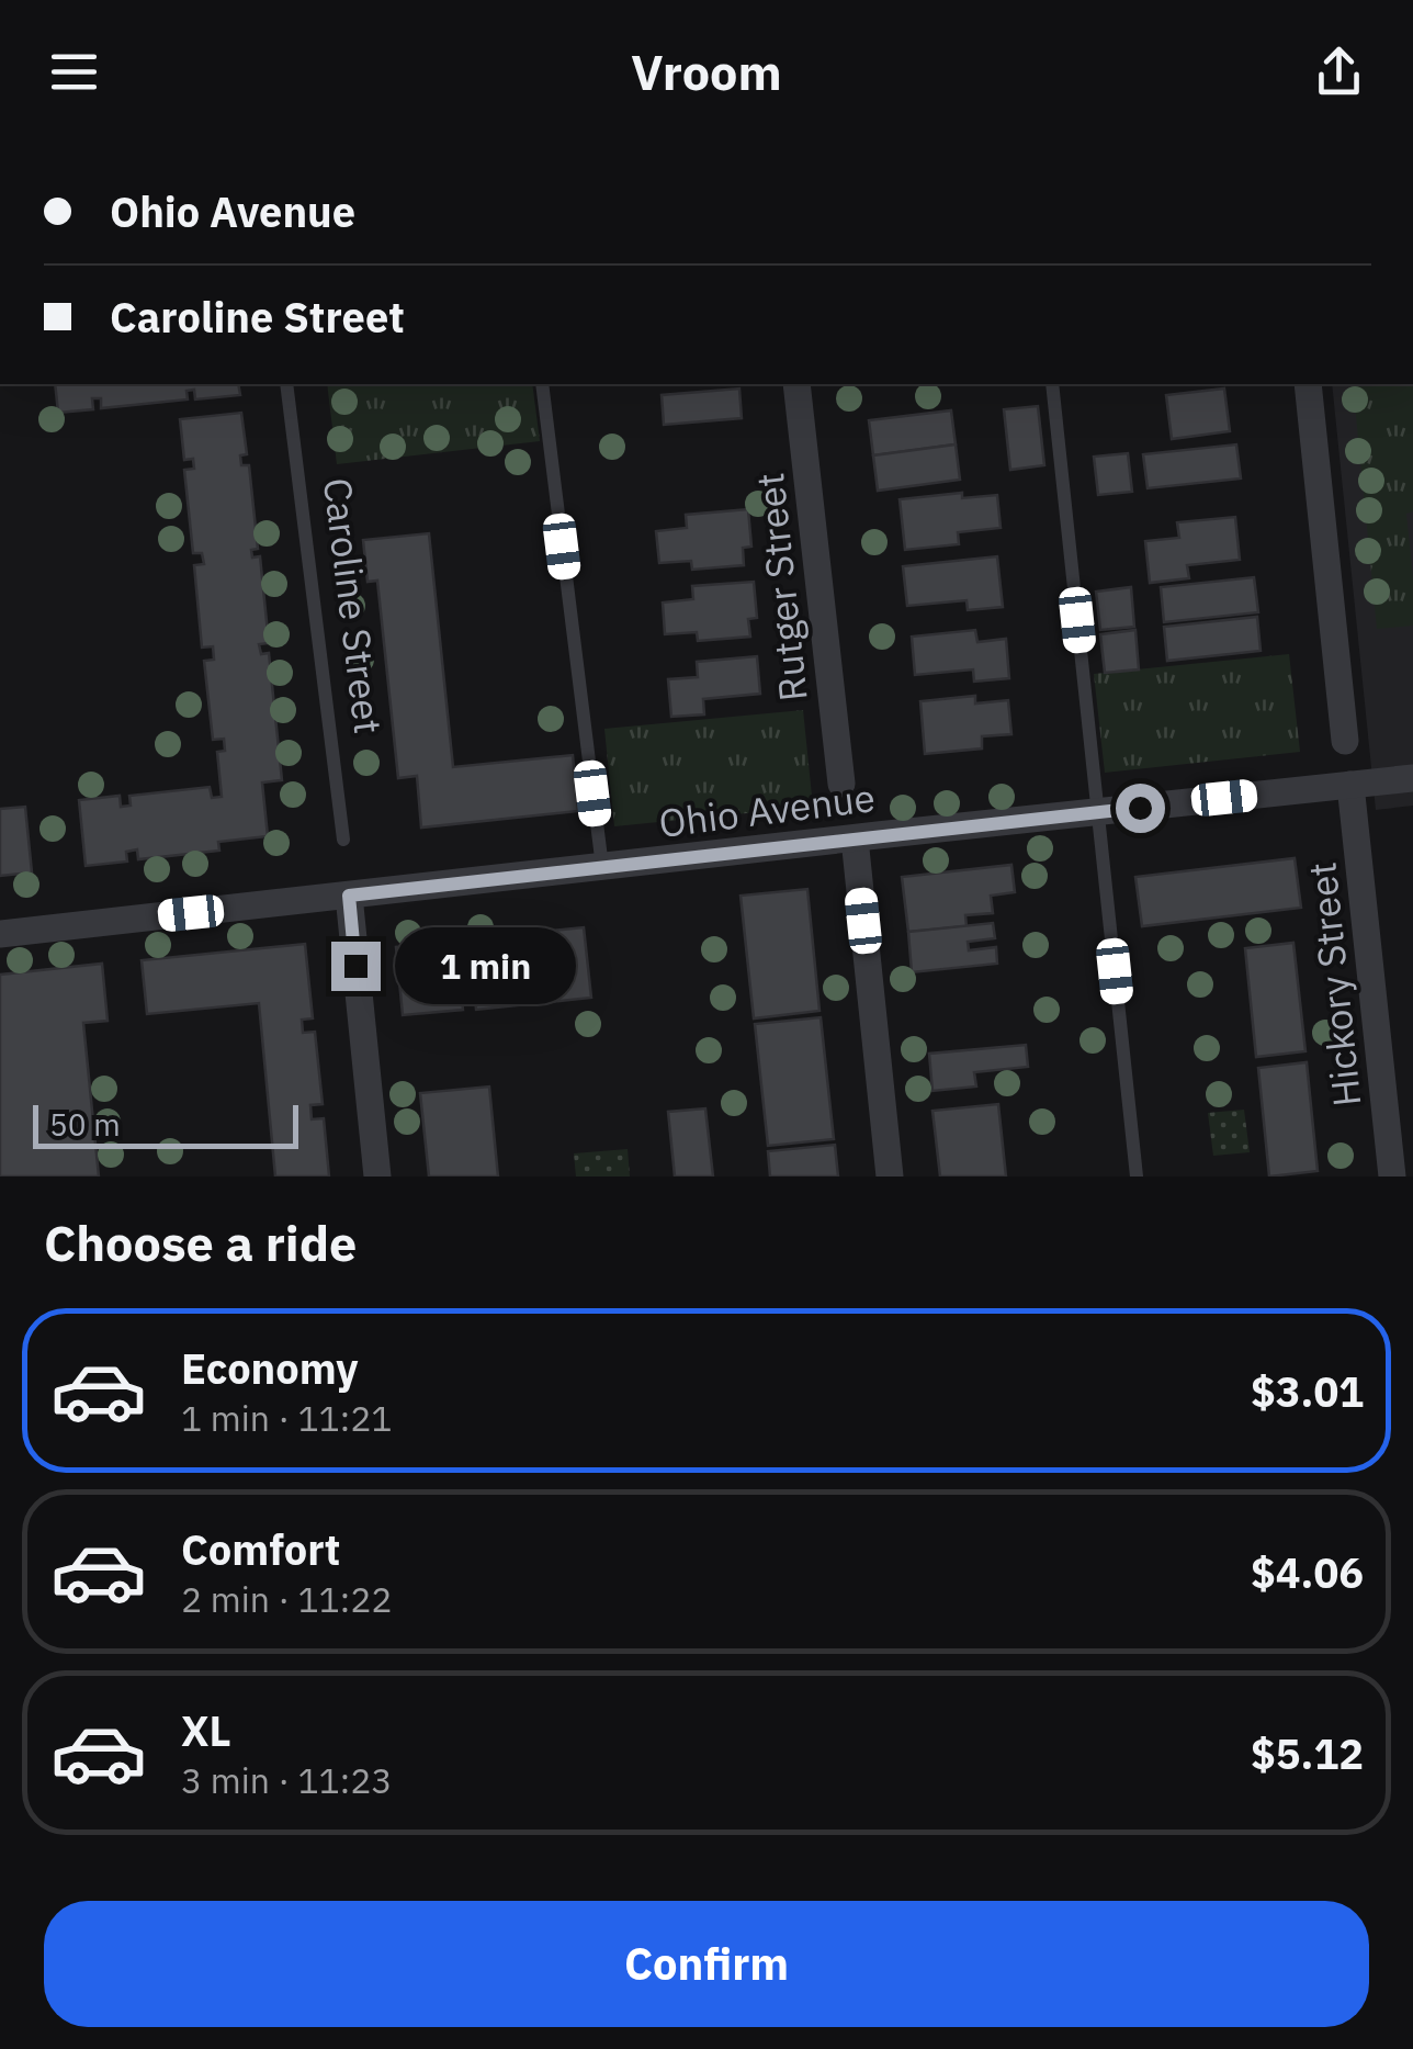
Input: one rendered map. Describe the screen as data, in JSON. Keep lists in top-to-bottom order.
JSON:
{
  "streets": {
    "street": ["Rutger Street", "Ohio Avenue", "Hickory Street"],
    "lane": ["Caroline Street"]
  },
  "crossings": [
    ["Ohio Avenue", "Hickory Street"]
  ],
  "scale_bar": "50 m",
  "page": {
    "header": "Vroom",
    "banner": ["Ohio Avenue", "Caroline Street"],
    "bubble": "1 min",
    "scale": "50 m",
    "heading": "Choose a ride",
    "list": [
      {
        "name": "Economy",
        "note": "1 min · 11:21",
        "value": "$3.01"
      },
      {
        "name": "Comfort",
        "note": "2 min · 11:22",
        "value": "$4.06"
      },
      {
        "name": "XL",
        "note": "3 min · 11:23",
        "value": "$5.12"
      }
    ],
    "buttons": "Confirm"
  }
}
